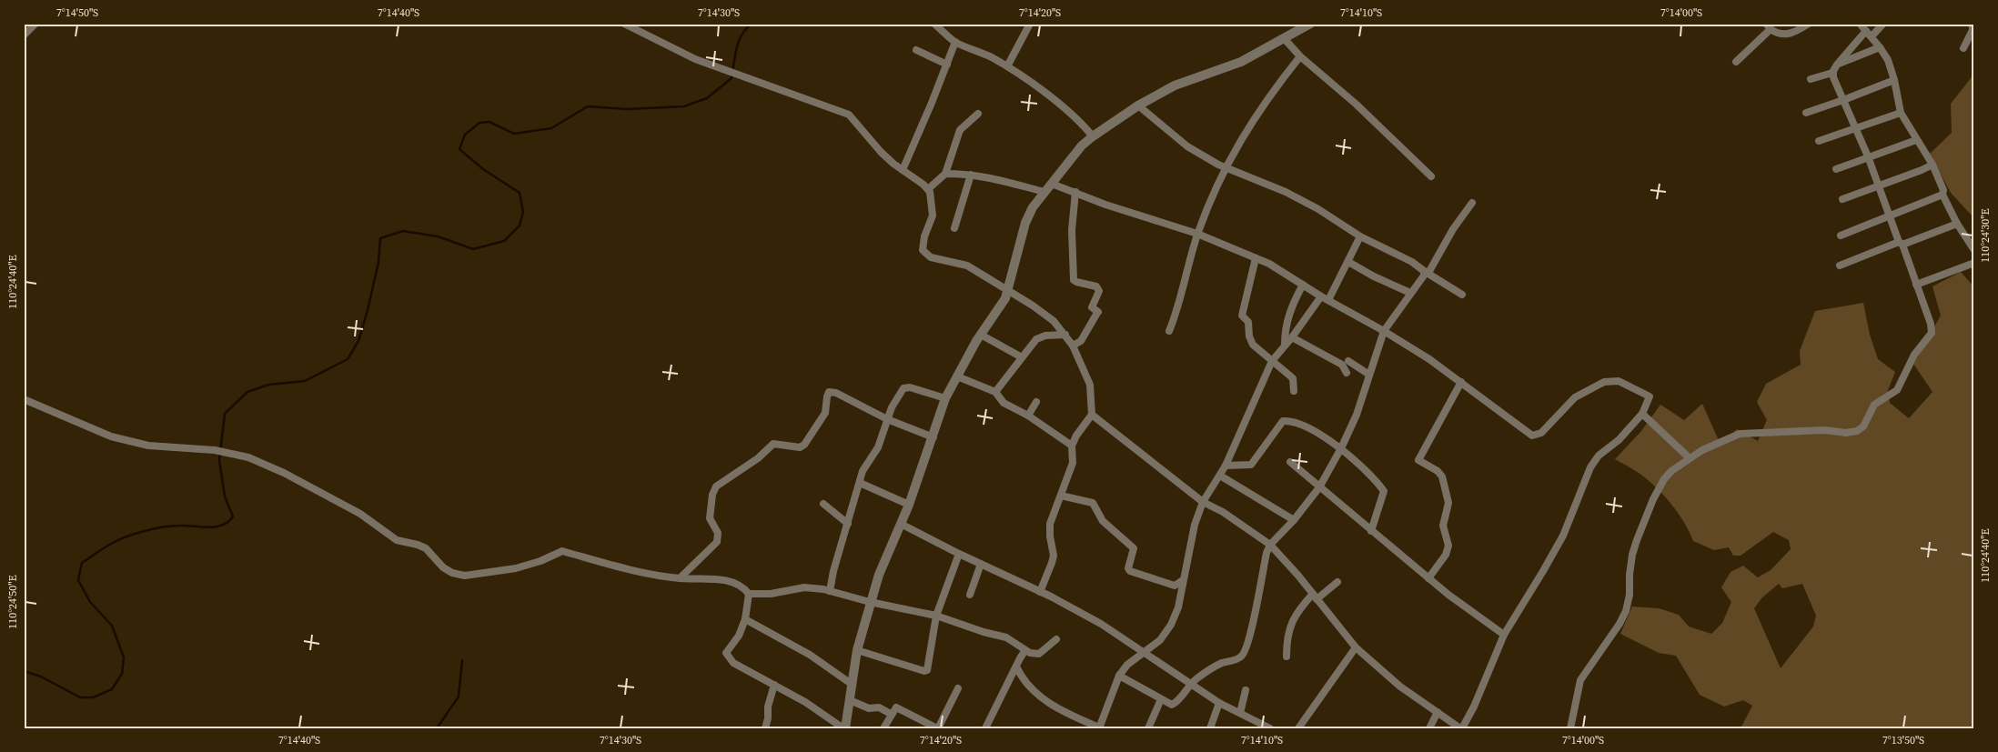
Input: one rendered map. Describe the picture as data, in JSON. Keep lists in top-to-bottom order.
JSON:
{
  "coordinates": [
    "7°14'50\"S",
    "7°14'40\"S",
    "7°14'30\"S",
    "7°14'20\"S",
    "7°14'10\"S",
    "7°14'00\"S",
    "110°24'30\"E",
    "110°24'40\"E",
    "110°24'50\"E",
    "7°13'50\"S"
  ]
}
